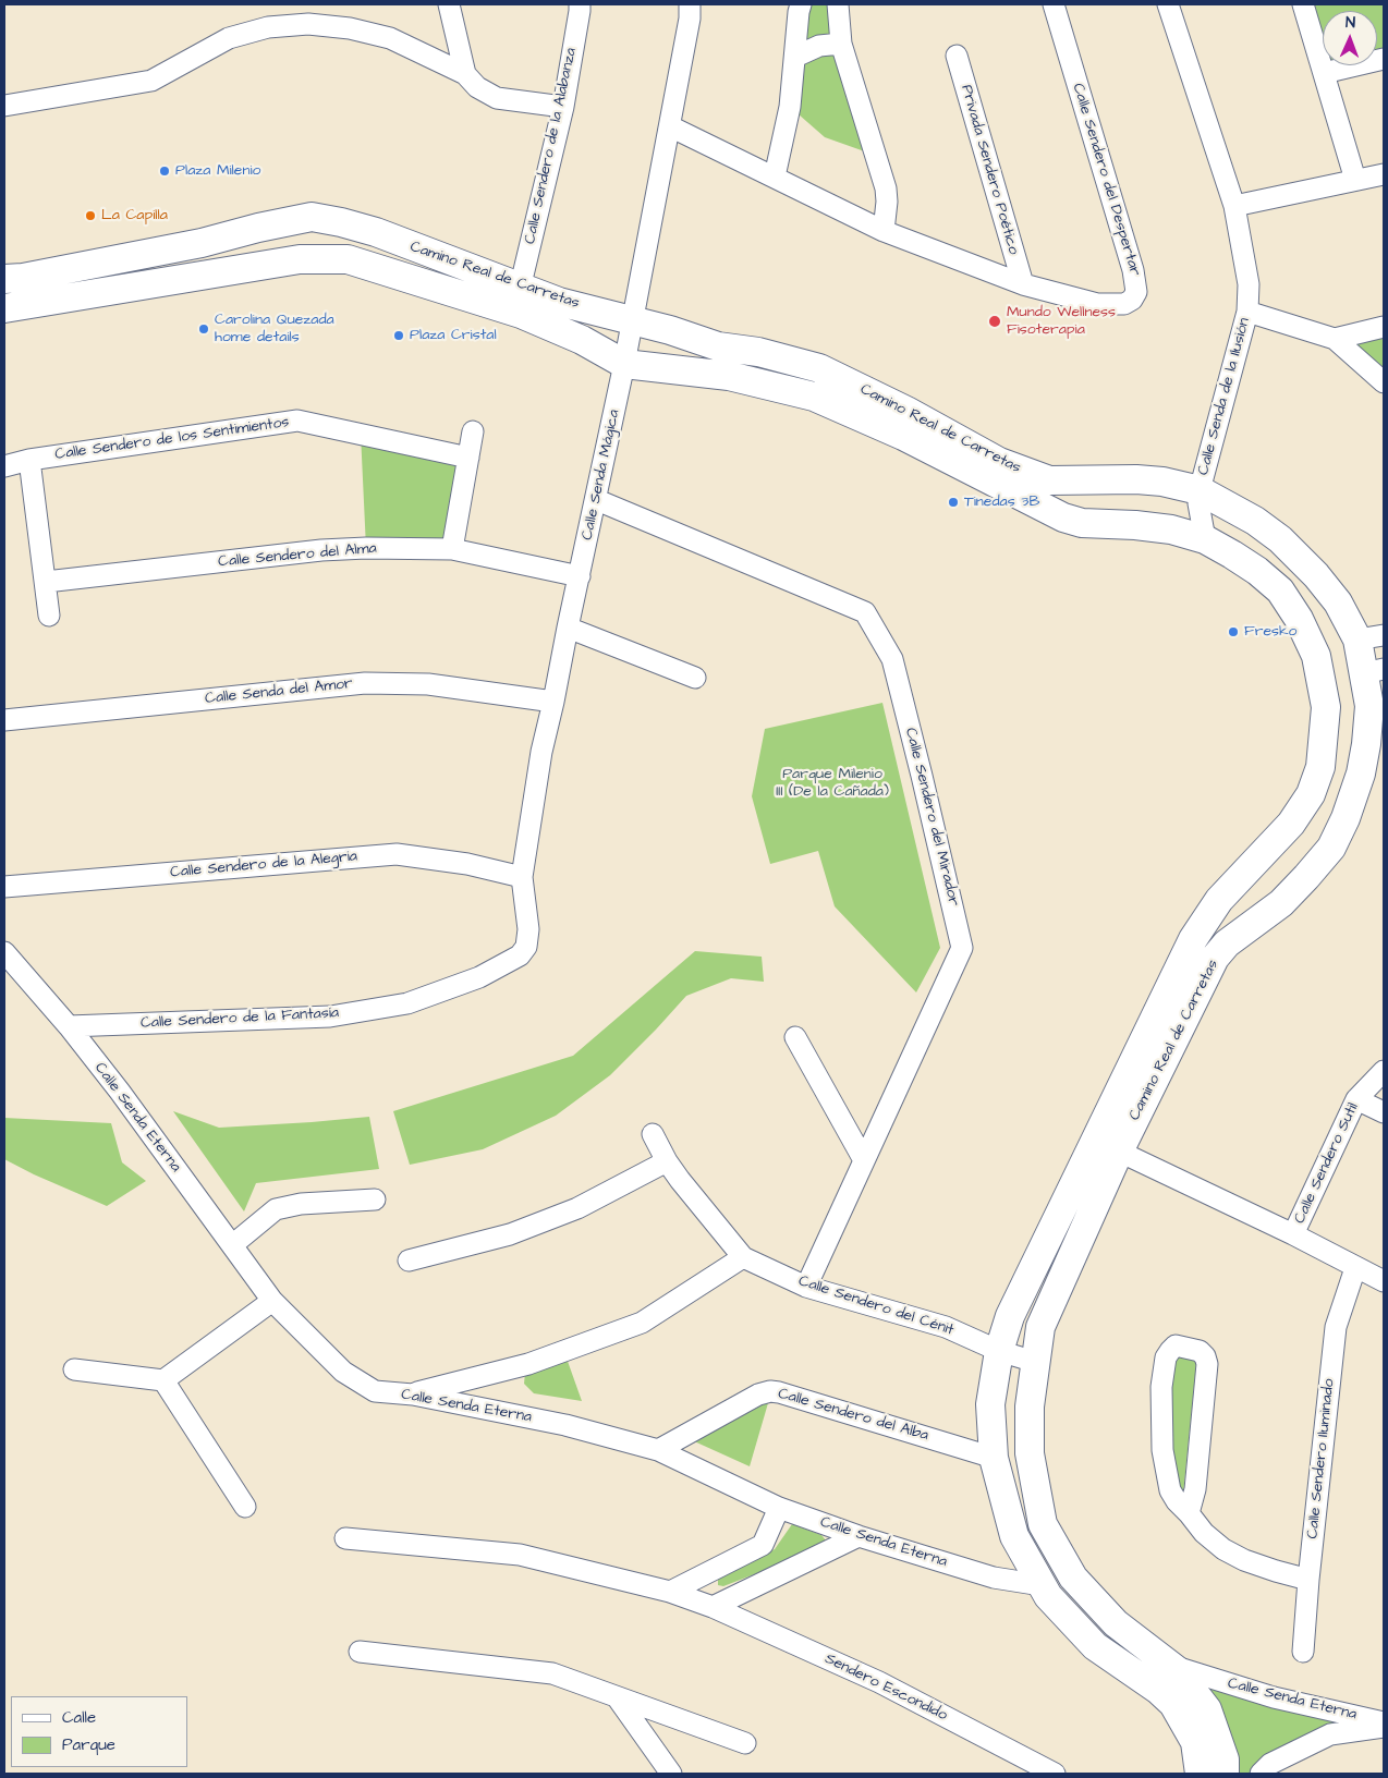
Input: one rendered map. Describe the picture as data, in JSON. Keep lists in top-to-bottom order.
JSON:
{
  "streets": {
    "street": [
      "Calle Sendero de la Alabanza",
      "Privada Sendero Poético",
      "Calle Sendero del Despertar",
      "Camino Real de Carretas",
      "Calle Senda de la Ilusión",
      "Calle Sendero de los Sentimientos",
      "Calle Senda Mágica",
      "Calle Sendero del Alma",
      "Calle Senda del Amor",
      "Calle Sendero del Mirador",
      "Calle Sendero de la Alegria",
      "Calle Sendero de la Fantasía",
      "Calle Senda Eterna",
      "Calle Sendero Sutil",
      "Calle Sendero del Cénit",
      "Calle Sendero del Alba",
      "Calle Sendero Iluminado",
      "Sendero Escondido"
    ]
  },
  "crossings": [
    ["Calle Sendero de la Alabanza", "Camino Real de Carretas"],
    ["Privada Sendero Poético", "Calle Sendero del Despertar"],
    ["Calle Sendero del Despertar", "Calle Senda Mágica"],
    ["Camino Real de Carretas", "Calle Senda de la Ilusión"],
    ["Camino Real de Carretas", "Calle Senda Mágica"],
    ["Camino Real de Carretas", "Calle Senda Eterna"],
    ["Camino Real de Carretas", "Calle Sendero del Cénit"],
    ["Camino Real de Carretas", "Calle Sendero del Alba"],
    ["Calle Senda Mágica", "Calle Sendero del Alma"],
    ["Calle Senda Mágica", "Calle Senda del Amor"],
    ["Calle Senda Mágica", "Calle Sendero del Mirador"],
    ["Calle Senda Mágica", "Calle Sendero de la Alegria"],
    ["Calle Senda Mágica", "Calle Sendero de la Fantasía"],
    ["Calle Sendero del Mirador", "Calle Sendero del Cénit"],
    ["Calle Sendero de la Fantasía", "Calle Senda Eterna"],
    ["Calle Senda Eterna", "Calle Sendero del Alba"]
  ],
  "parks": ["Parque Milenio III (De la Cañada)"],
  "places": [
    "Plaza Milenio",
    "La Capilla",
    "Mundo Wellness Fisoterapia",
    "Carolina Quezada home details",
    "Plaza Cristal",
    "Tinedas 3B",
    "Fresko"
  ],
  "legend": ["Calle", "Parque"],
  "north": "top"
}
